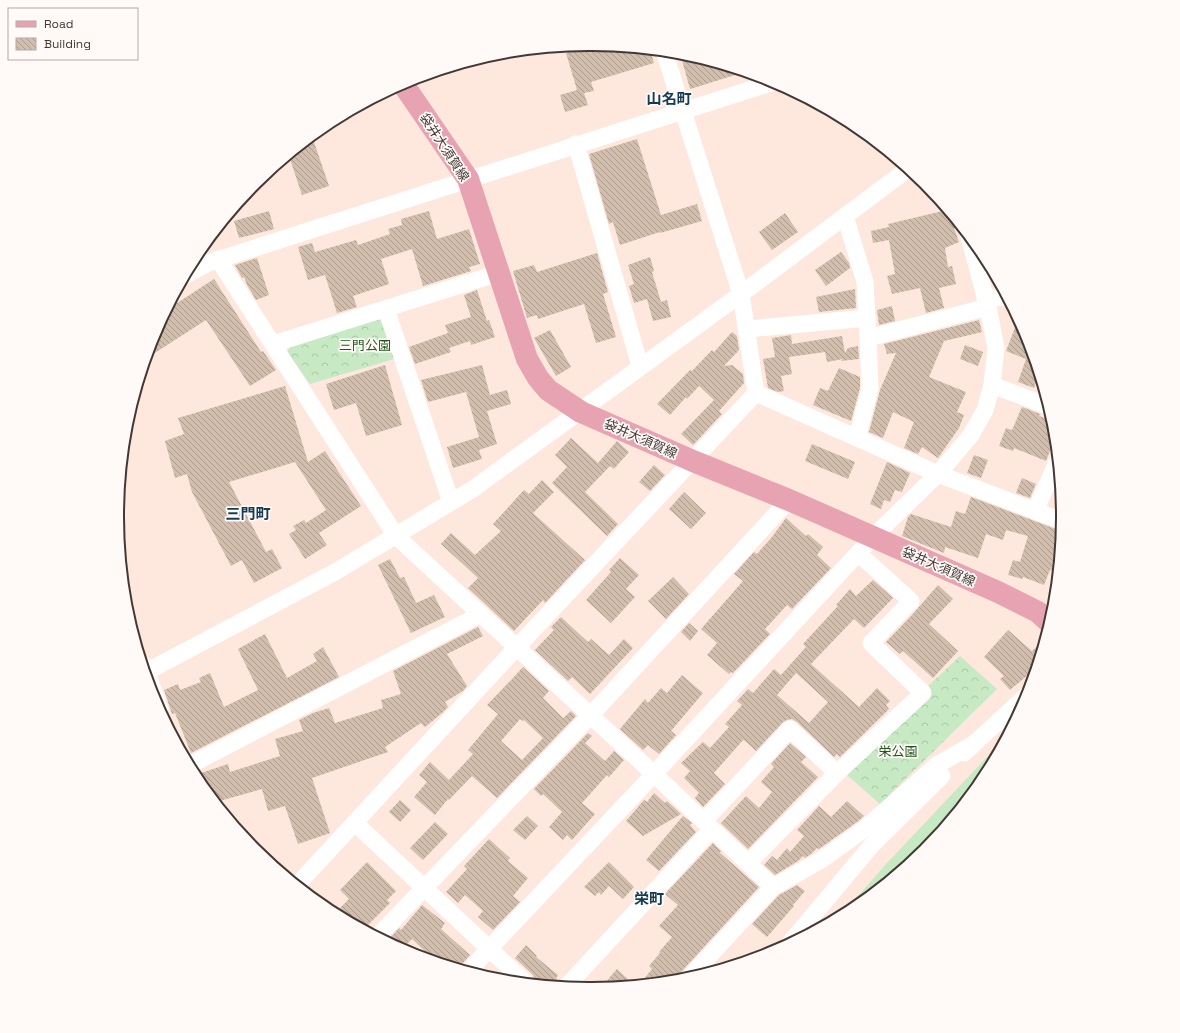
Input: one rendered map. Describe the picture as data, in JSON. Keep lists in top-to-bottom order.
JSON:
{
  "streets": {
    "main road": ["袋井大須賀線"]
  },
  "districts": ["山名町", "三門町", "栄町"],
  "parks": ["三門公園", "栄公園"],
  "legend": ["Road", "Building"]
}
